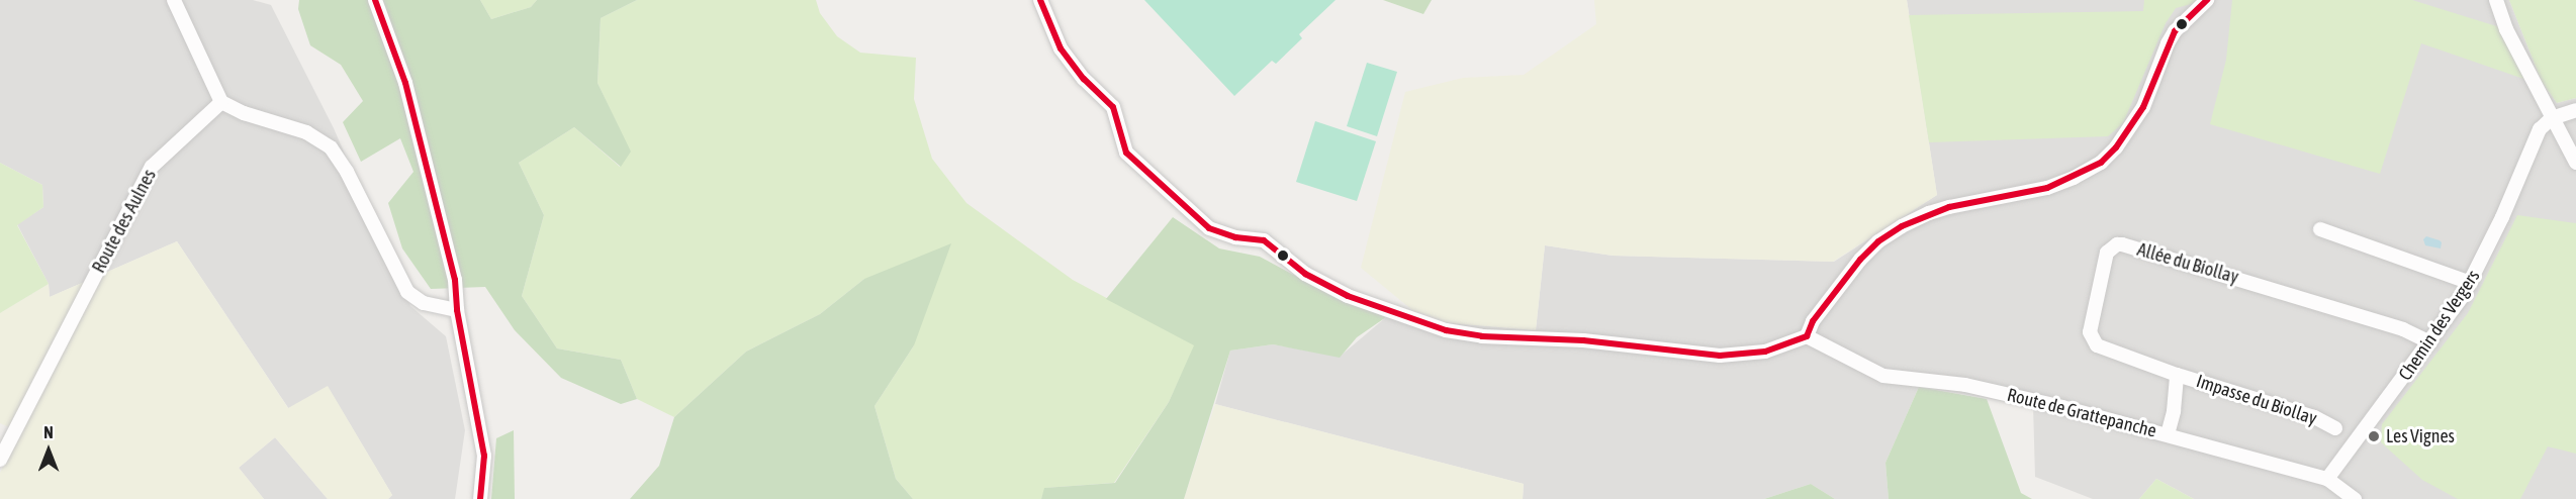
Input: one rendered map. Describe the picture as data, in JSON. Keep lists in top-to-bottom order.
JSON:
{
  "streets": {
    "street": [
      "Route des Aulnes",
      "Allée du Biollay",
      "Chemin des Vergers",
      "Impasse du Biollay",
      "Route de Grattepanche"
    ]
  },
  "crossings": [
    ["Allée du Biollay", "Chemin des Vergers"],
    ["Allée du Biollay", "Impasse du Biollay"],
    ["Chemin des Vergers", "Route de Grattepanche"]
  ],
  "places": ["Les Vignes"],
  "north": "top"
}
